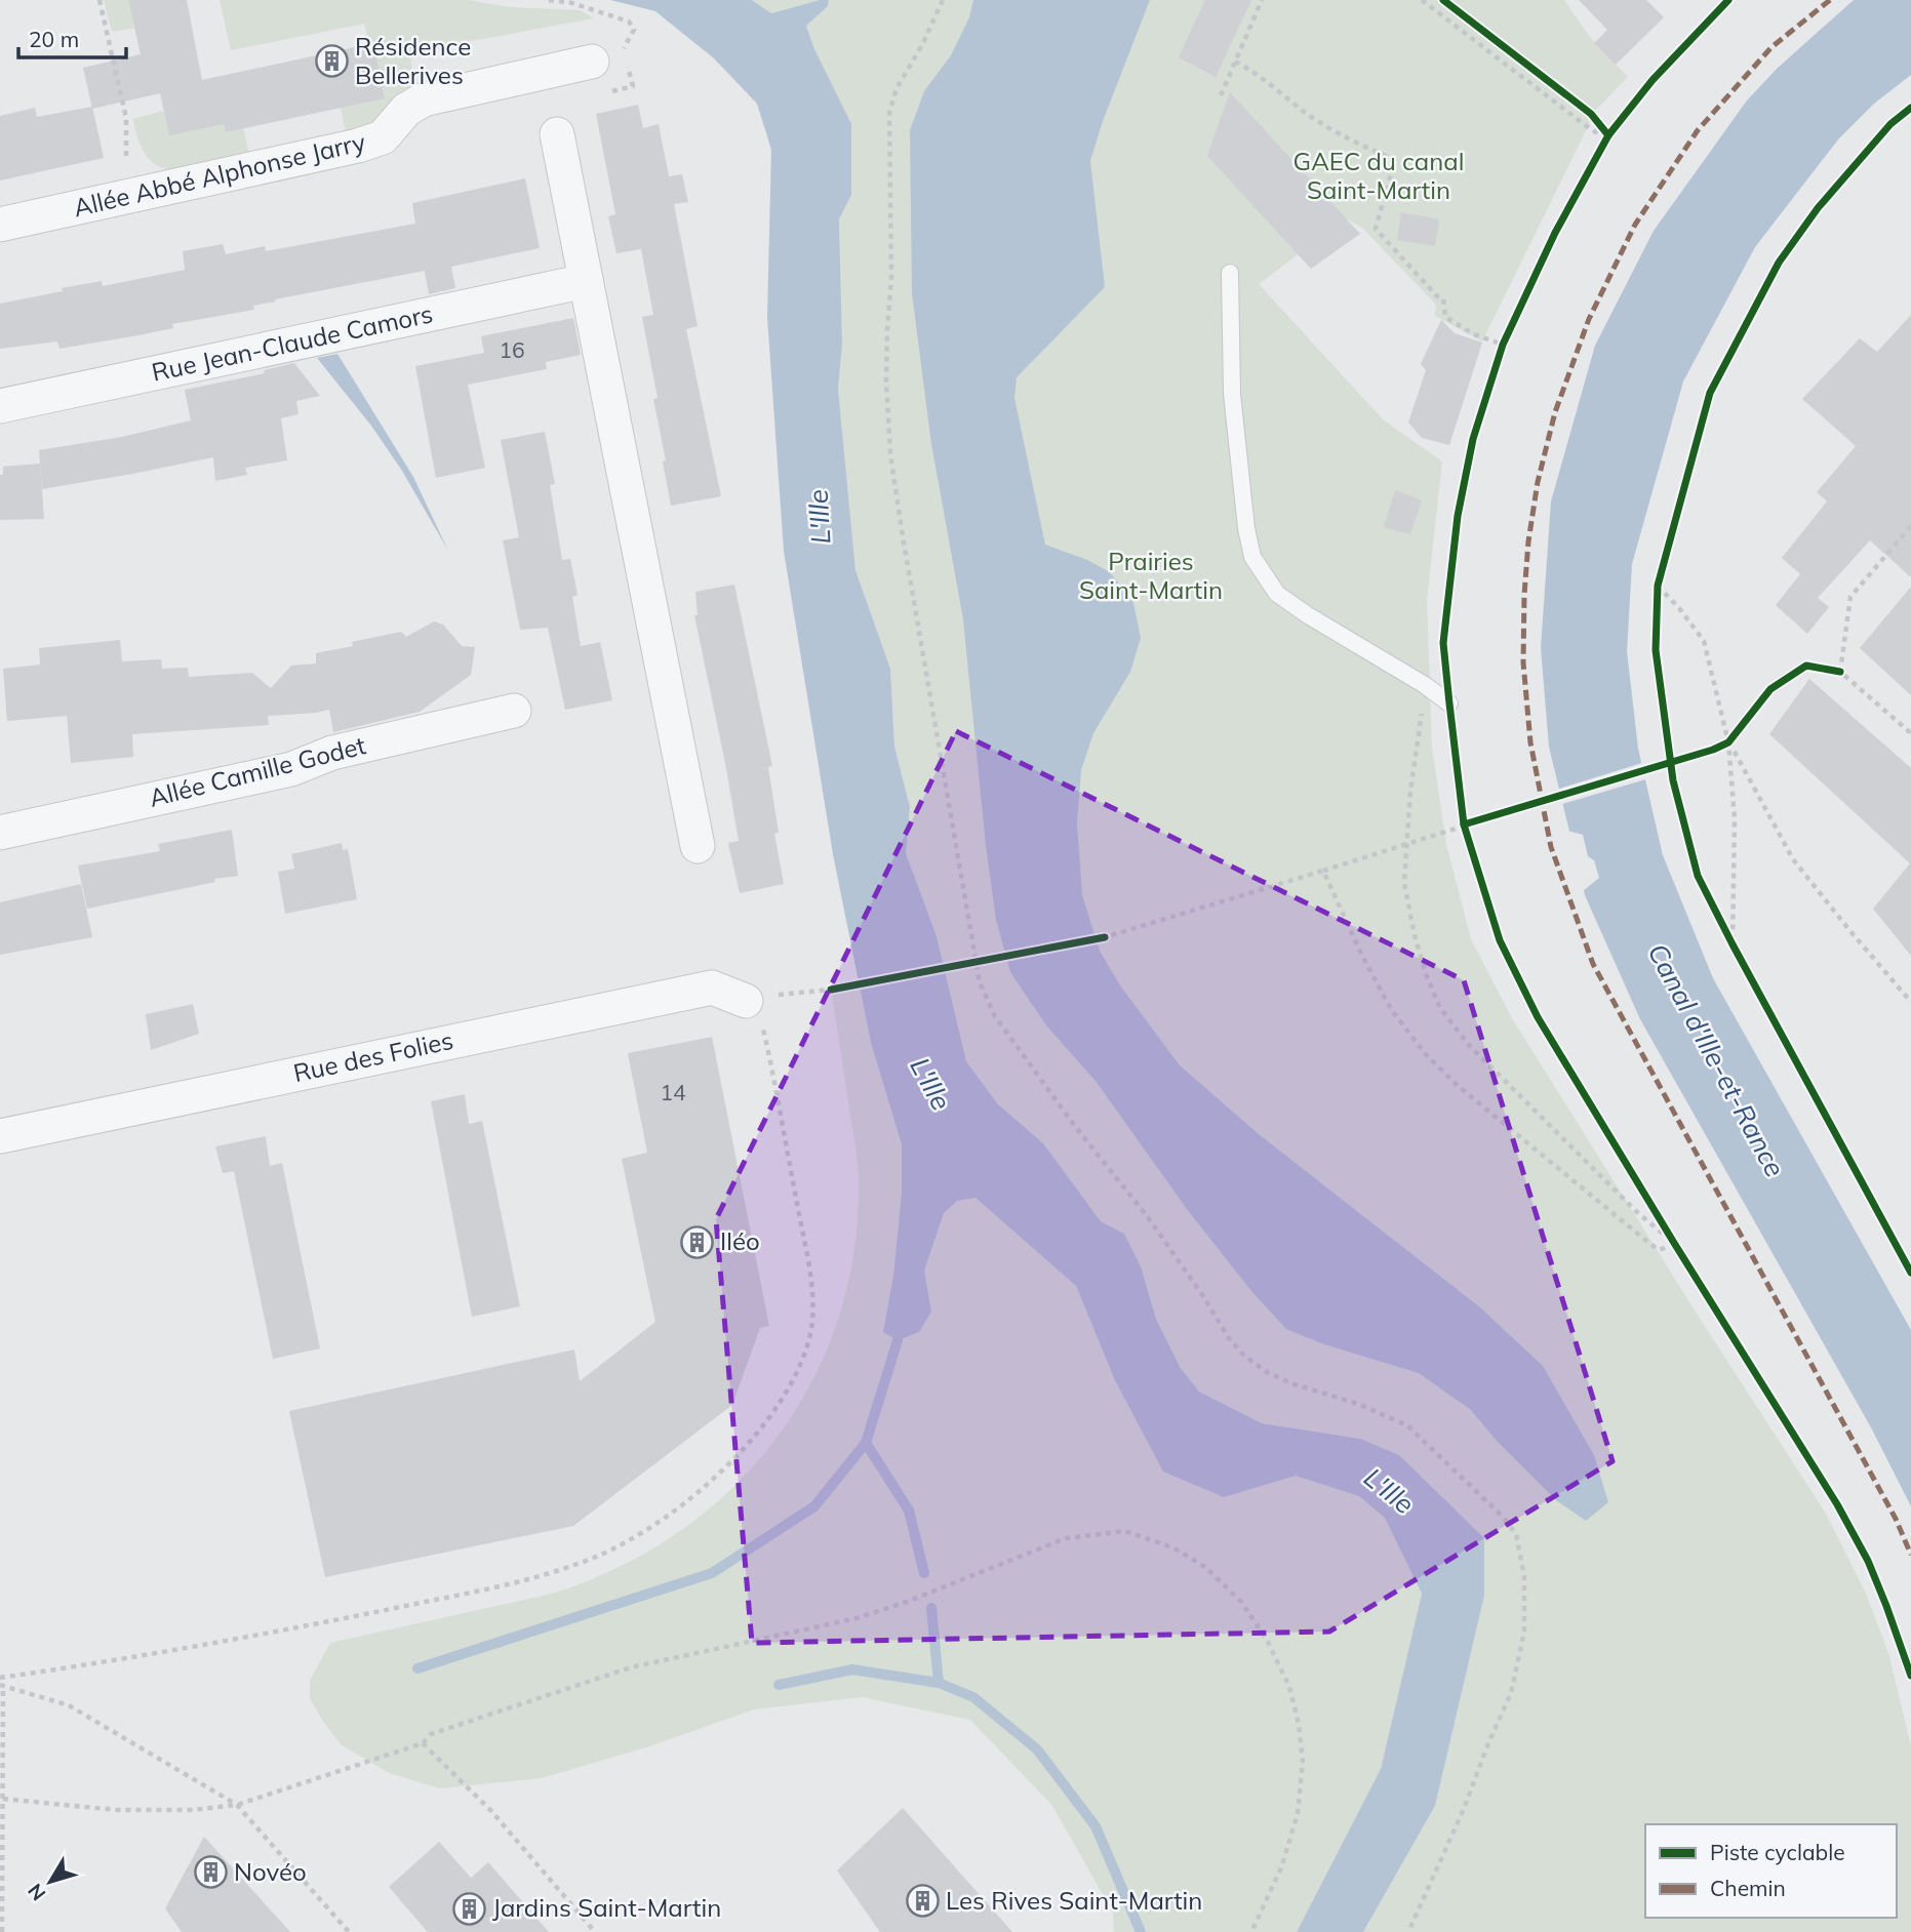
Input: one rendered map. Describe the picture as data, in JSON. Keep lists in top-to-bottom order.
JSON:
{
  "streets": {
    "street": [
      "Allée Abbé Alphonse Jarry",
      "Rue Jean-Claude Camors",
      "Allée Camille Godet",
      "Rue des Folies"
    ]
  },
  "water": ["L'Ille", "Canal d'Ille-et-Rance"],
  "parks": ["GAEC du canal Saint-Martin", "Prairies Saint-Martin"],
  "places": {
    "building": [
      "Résidence Bellerives",
      "Iléo",
      "Novéo",
      "Les Rives Saint-Martin",
      "Jardins Saint-Martin"
    ]
  },
  "house_numbers": ["16", "14"],
  "legend": ["Piste cyclable", "Chemin"],
  "scale_bar": "20 m",
  "north": "bottom left"
}
